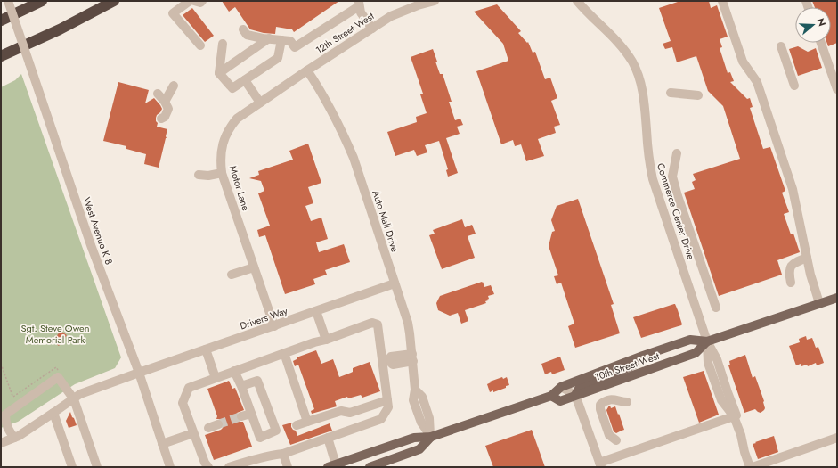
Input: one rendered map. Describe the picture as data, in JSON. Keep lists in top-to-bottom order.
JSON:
{
  "streets": {
    "main road": ["10th Street West"],
    "street": [
      "12th Street West",
      "Motor Lane",
      "Commerce Center Drive",
      "Auto Mall Drive",
      "West Avenue K 8",
      "Drivers Way"
    ]
  },
  "crossings": [
    ["12th Street West", "Motor Lane"],
    ["12th Street West", "Auto Mall Drive"],
    ["Motor Lane", "Auto Mall Drive"],
    ["Motor Lane", "Drivers Way"],
    ["Commerce Center Drive", "10th Street West"],
    ["Auto Mall Drive", "Drivers Way"],
    ["Auto Mall Drive", "10th Street West"],
    ["West Avenue K 8", "Drivers Way"]
  ],
  "parks": ["Sgt. Steve Owen Memorial Park"],
  "north": "right"
}
